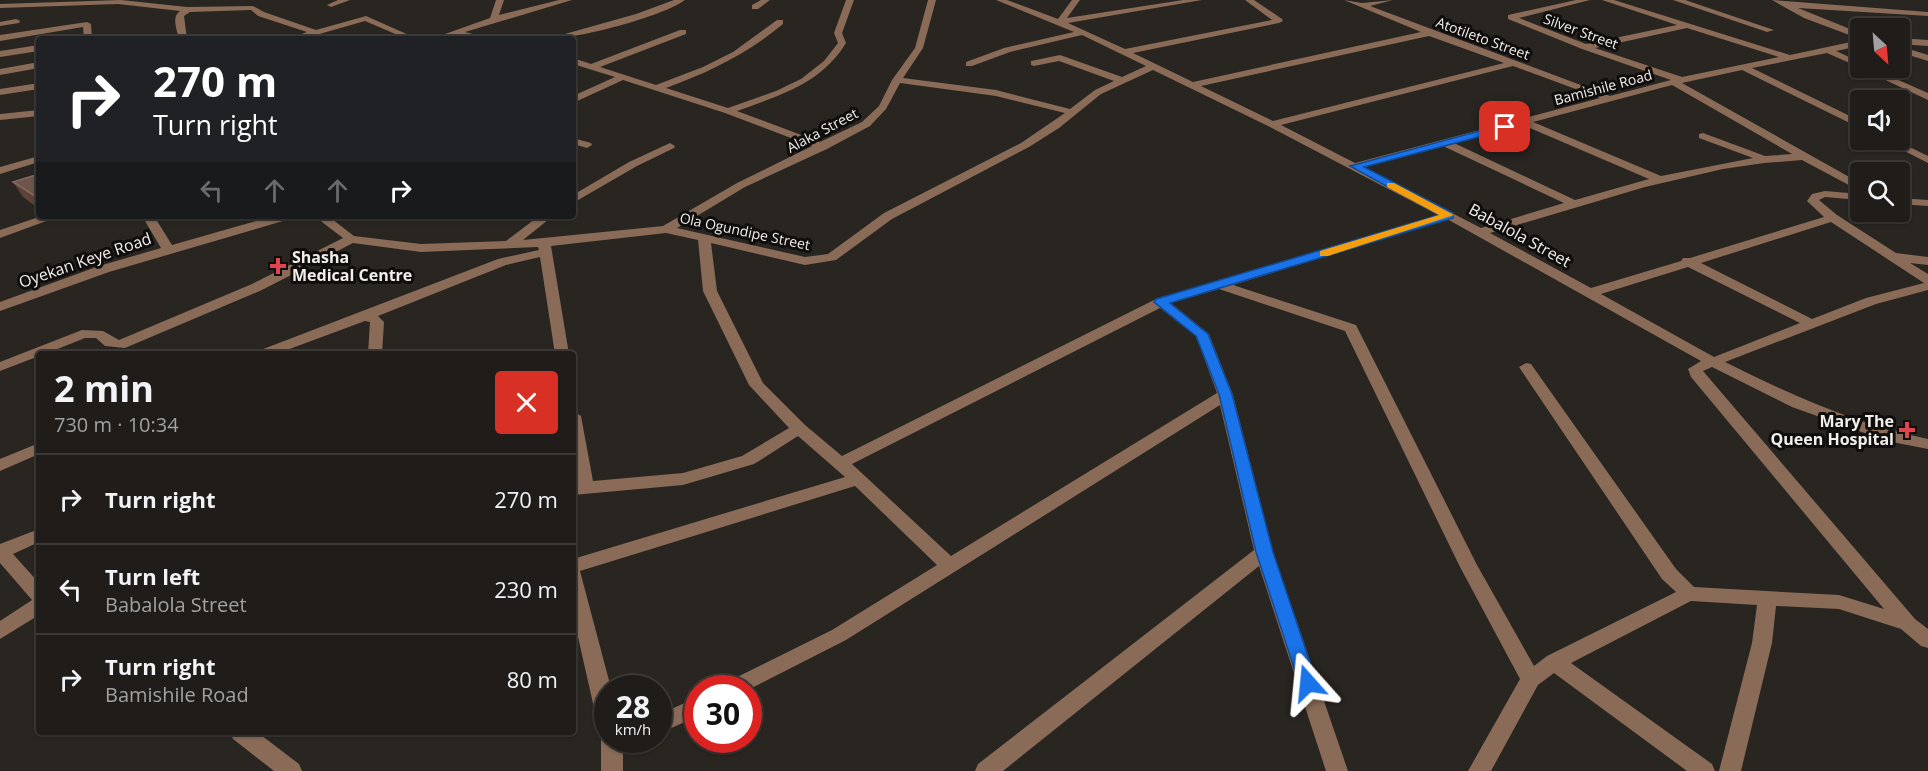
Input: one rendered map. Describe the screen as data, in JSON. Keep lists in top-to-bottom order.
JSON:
{
  "streets": {
    "street": [
      "Silver Street",
      "Atotileto Street",
      "Bamishile Road",
      "Alaka Street",
      "Ola Ogundipe Street",
      "Babalola Street",
      "Oyekan Keye Road"
    ]
  },
  "crossings": [
    ["Silver Street", "Bamishile Road"],
    ["Atotileto Street", "Bamishile Road"],
    ["Bamishile Road", "Babalola Street"],
    ["Alaka Street", "Ola Ogundipe Street"],
    ["Ola Ogundipe Street", "Babalola Street"]
  ],
  "places": {
    "health": ["Shasha Medical Centre", "Mary The Queen Hospital"]
  },
  "north": "bottom right",
  "page": {
    "turn": ["270 m", "Turn right"],
    "heading": ["2 min", "730 m · 10:34"],
    "list": [
      {
        "name": "Turn right",
        "value": "270 m"
      },
      {
        "name": "Turn left",
        "note": "Babalola Street",
        "value": "230 m"
      },
      {
        "name": "Turn right",
        "note": "Bamishile Road",
        "value": "80 m"
      }
    ],
    "speed": "28 km/h",
    "limit": "30"
  }
}
